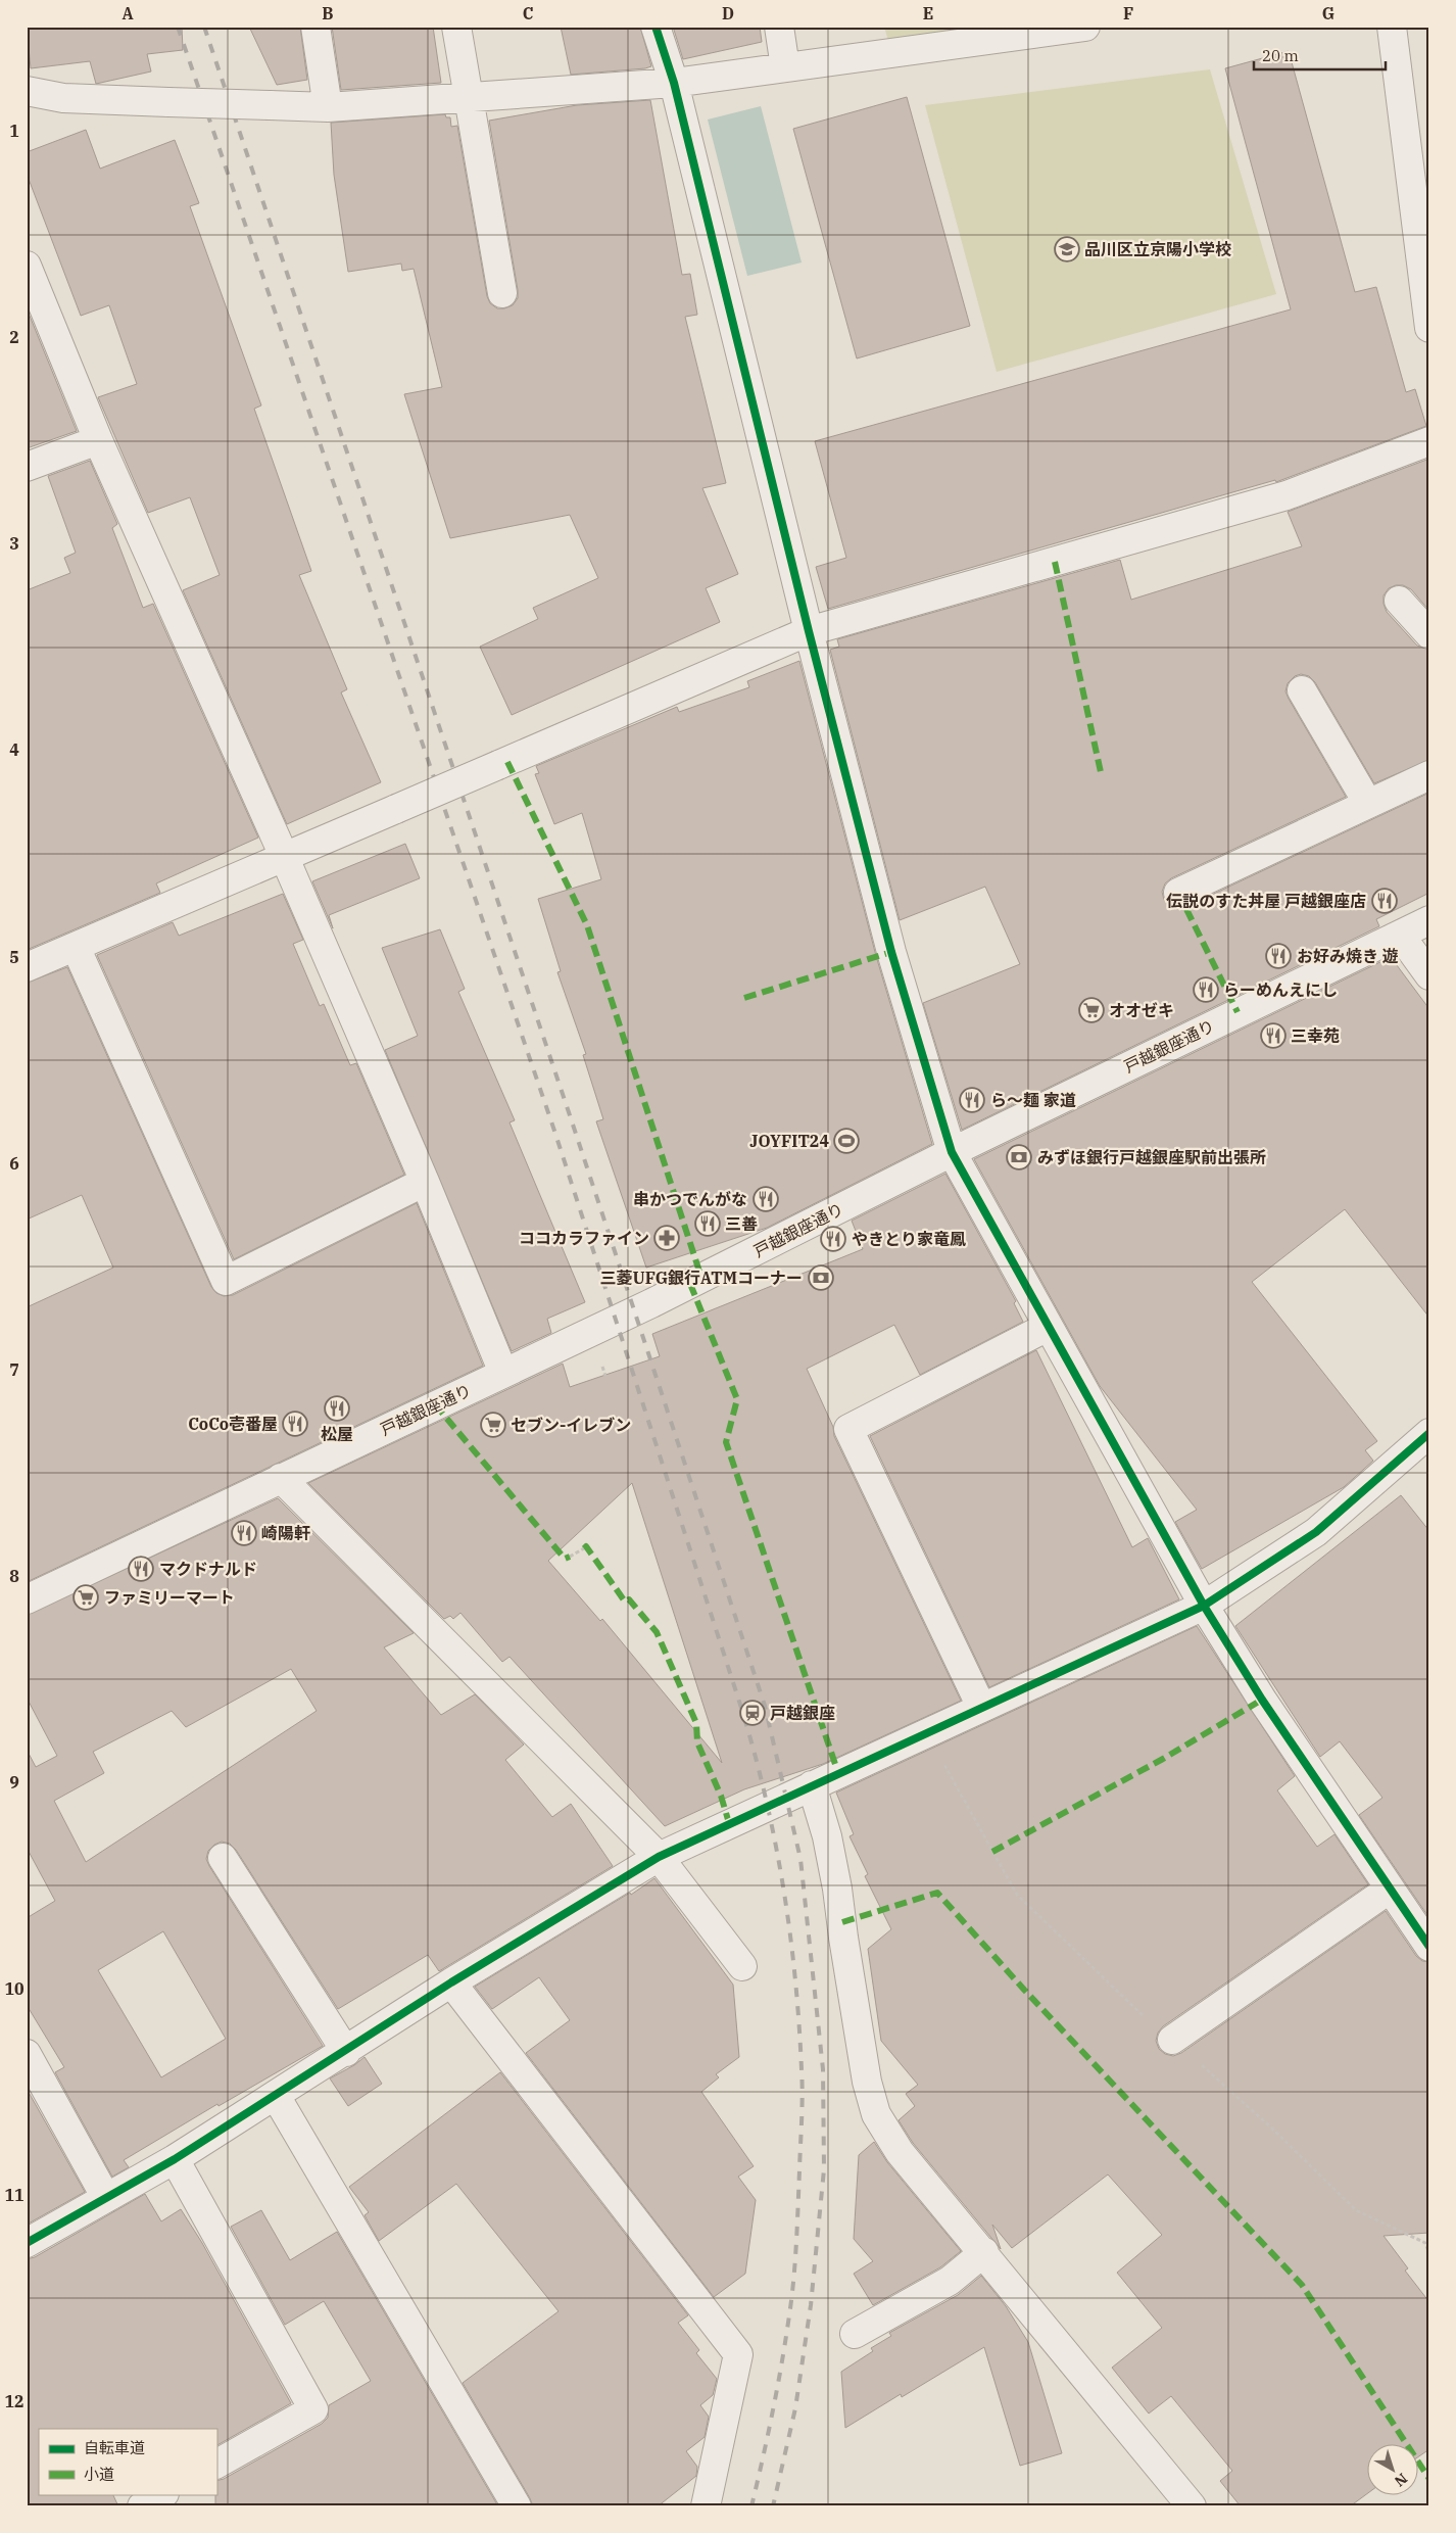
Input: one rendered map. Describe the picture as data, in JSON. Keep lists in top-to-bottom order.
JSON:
{
  "streets": {
    "street": ["戸越銀座通り"]
  },
  "places": {
    "school or university": ["品川区立京陽小学校"],
    "restaurant": [
      "伝説のすた丼屋 戸越銀座店",
      "お好み焼き 遊",
      "らーめんえにし",
      "三幸苑",
      "ら～麺 家道",
      "串かつでんがな",
      "三善",
      "やきとり家竜鳳",
      "松屋",
      "CoCo壱番屋",
      "崎陽軒",
      "マクドナルド"
    ],
    "supermarket": ["オオゼキ", "セブン-イレブン", "ファミリーマート"],
    "sports": ["JOYFIT24"],
    "bank": ["みずほ銀行戸越銀座駅前出張所", "三菱UFG銀行ATMコーナー"],
    "pharmacy": ["ココカラファイン"],
    "station": ["戸越銀座"]
  },
  "legend": ["自転車道", "小道"],
  "scale_bar": "20 m",
  "north": "bottom right",
  "grid": {
    "columns": [
      "A",
      "B",
      "C",
      "D",
      "E",
      "F",
      "G"
    ],
    "rows": [
      "1",
      "2",
      "3",
      "4",
      "5",
      "6",
      "7",
      "8",
      "9",
      "10",
      "11",
      "12"
    ]
  }
}
